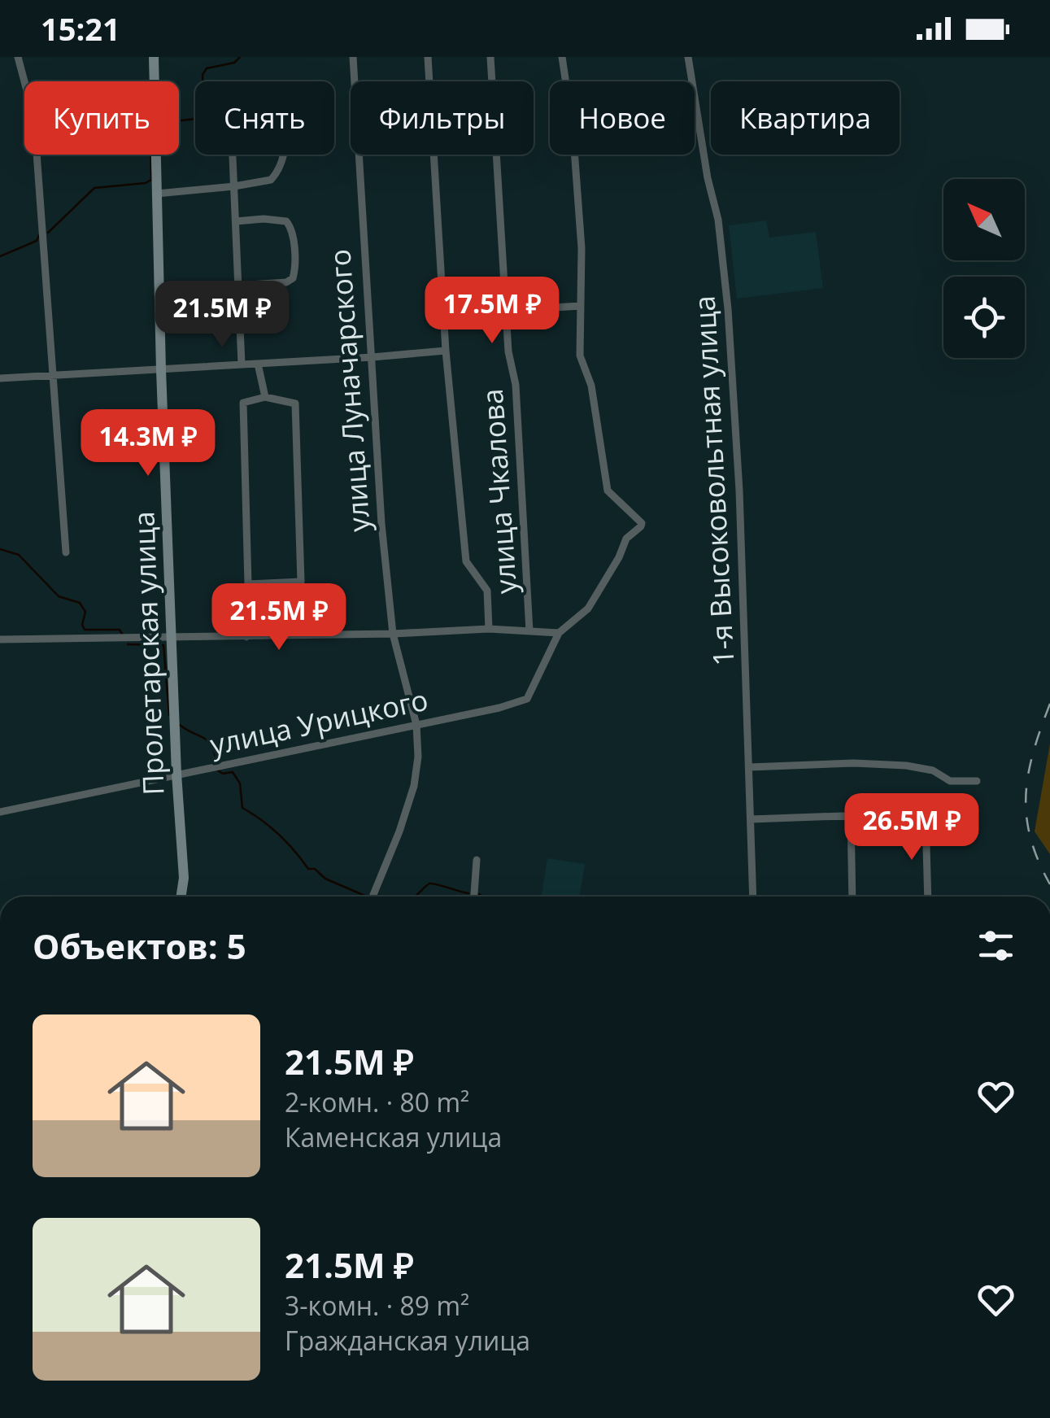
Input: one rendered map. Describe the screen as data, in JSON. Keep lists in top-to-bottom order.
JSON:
{
  "streets": {
    "main road": ["Пролетарская улица"],
    "street": [
      "улица Луначарского",
      "1-я Высоковольтная улица",
      "улица Чкалова",
      "улица Урицкого"
    ]
  },
  "crossings": [
    ["улица Луначарского", "улица Урицкого"],
    ["Пролетарская улица", "улица Урицкого"]
  ],
  "north": "top left",
  "page": {
    "status": "15:21",
    "chip": [
      "Купить",
      "Снять",
      "Фильтры",
      "Новое",
      "Квартира"
    ],
    "price": [
      "17.5M ₽",
      "21.5M ₽",
      "14.3M ₽",
      "21.5M ₽",
      "26.5M ₽"
    ],
    "heading": "Объектов: 5",
    "list": [
      {
        "name": "21.5M ₽",
        "note": "2-комн. · 80 m² · Каменская улица"
      },
      {
        "name": "21.5M ₽",
        "note": "3-комн. · 89 m² · Гражданская улица"
      }
    ]
  }
}
